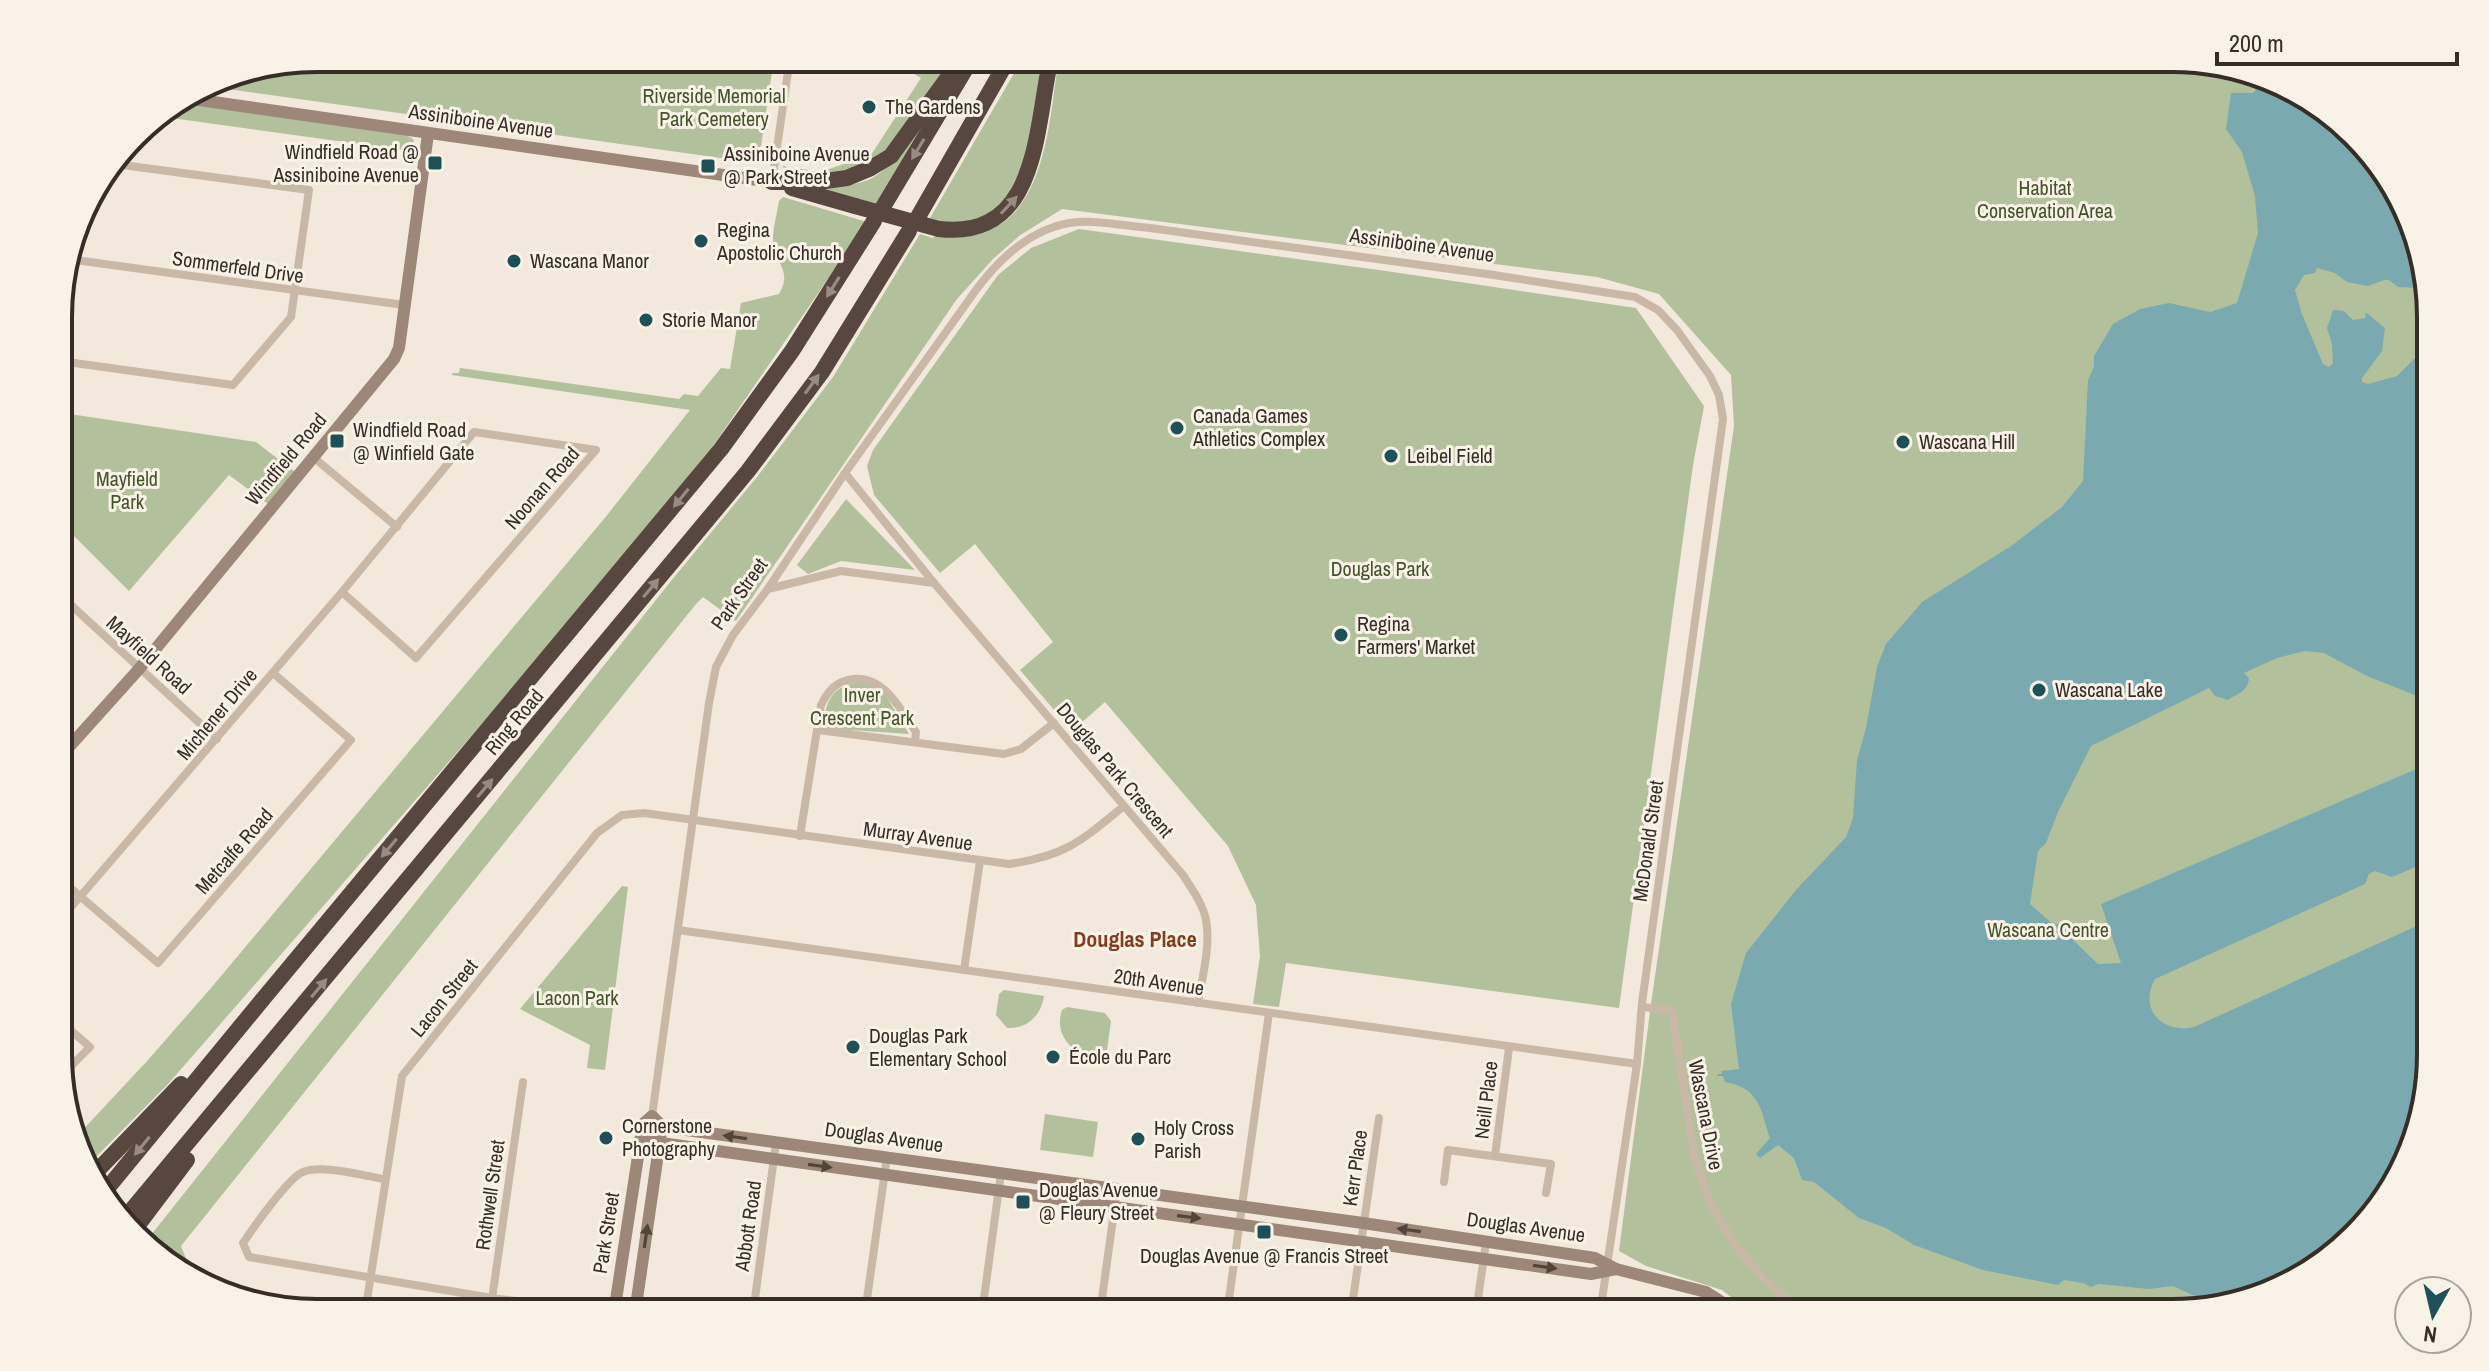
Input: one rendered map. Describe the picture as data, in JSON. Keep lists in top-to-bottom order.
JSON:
{
  "streets": {
    "highway": ["Ring Road"],
    "street": [
      "Assiniboine Avenue",
      "Sommerfeld Drive",
      "Windfield Road",
      "Noonan Road",
      "Park Street",
      "Mayfield Road",
      "Michener Drive",
      "Douglas Park Crescent",
      "Murray Avenue",
      "McDonald Street",
      "Metcalfe Road",
      "20th Avenue",
      "Lacon Street",
      "Neill Place",
      "Wascana Drive",
      "Douglas Avenue",
      "Kerr Place",
      "Rothwell Street",
      "Abbott Road"
    ]
  },
  "crossings": [
    ["Assiniboine Avenue", "Windfield Road"],
    ["Assiniboine Avenue", "Park Street"],
    ["Assiniboine Avenue", "McDonald Street"],
    ["Sommerfeld Drive", "Windfield Road"],
    ["Windfield Road", "Mayfield Road"],
    ["Noonan Road", "Michener Drive"],
    ["Park Street", "Douglas Park Crescent"],
    ["Park Street", "Murray Avenue"],
    ["Park Street", "20th Avenue"],
    ["Park Street", "Lacon Street"],
    ["Park Street", "Douglas Avenue"],
    ["Mayfield Road", "Michener Drive"],
    ["Michener Drive", "Metcalfe Road"],
    ["Douglas Park Crescent", "Murray Avenue"],
    ["Douglas Park Crescent", "20th Avenue"],
    ["Murray Avenue", "Lacon Street"],
    ["McDonald Street", "20th Avenue"],
    ["McDonald Street", "Wascana Drive"],
    ["McDonald Street", "Douglas Avenue"],
    ["20th Avenue", "Neill Place"],
    ["Douglas Avenue", "Kerr Place"],
    ["Douglas Avenue", "Abbott Road"]
  ],
  "districts": ["Douglas Place"],
  "parks": [
    "Riverside Memorial Park Cemetery",
    "Habitat Conservation Area",
    "Mayfield Park",
    "Douglas Park",
    "Inver Crescent Park",
    "Wascana Centre",
    "Lacon Park"
  ],
  "places": {
    "other": [
      "The Gardens",
      "Regina Apostolic Church",
      "Wascana Manor",
      "Storie Manor",
      "Canada Games Athletics Complex",
      "Wascana Hill",
      "Leibel Field",
      "Regina Farmers' Market",
      "Wascana Lake",
      "Douglas Park Elementary School",
      "École du Parc",
      "Cornerstone Photography",
      "Holy Cross Parish"
    ],
    "transit": [
      "Windfield Road @ Assiniboine Avenue",
      "Assiniboine Avenue @ Park Street",
      "Windfield Road @ Winfield Gate",
      "Douglas Avenue @ Fleury Street",
      "Douglas Avenue @ Francis Street"
    ]
  },
  "scale_bar": "200 m",
  "north": "bottom"
}
